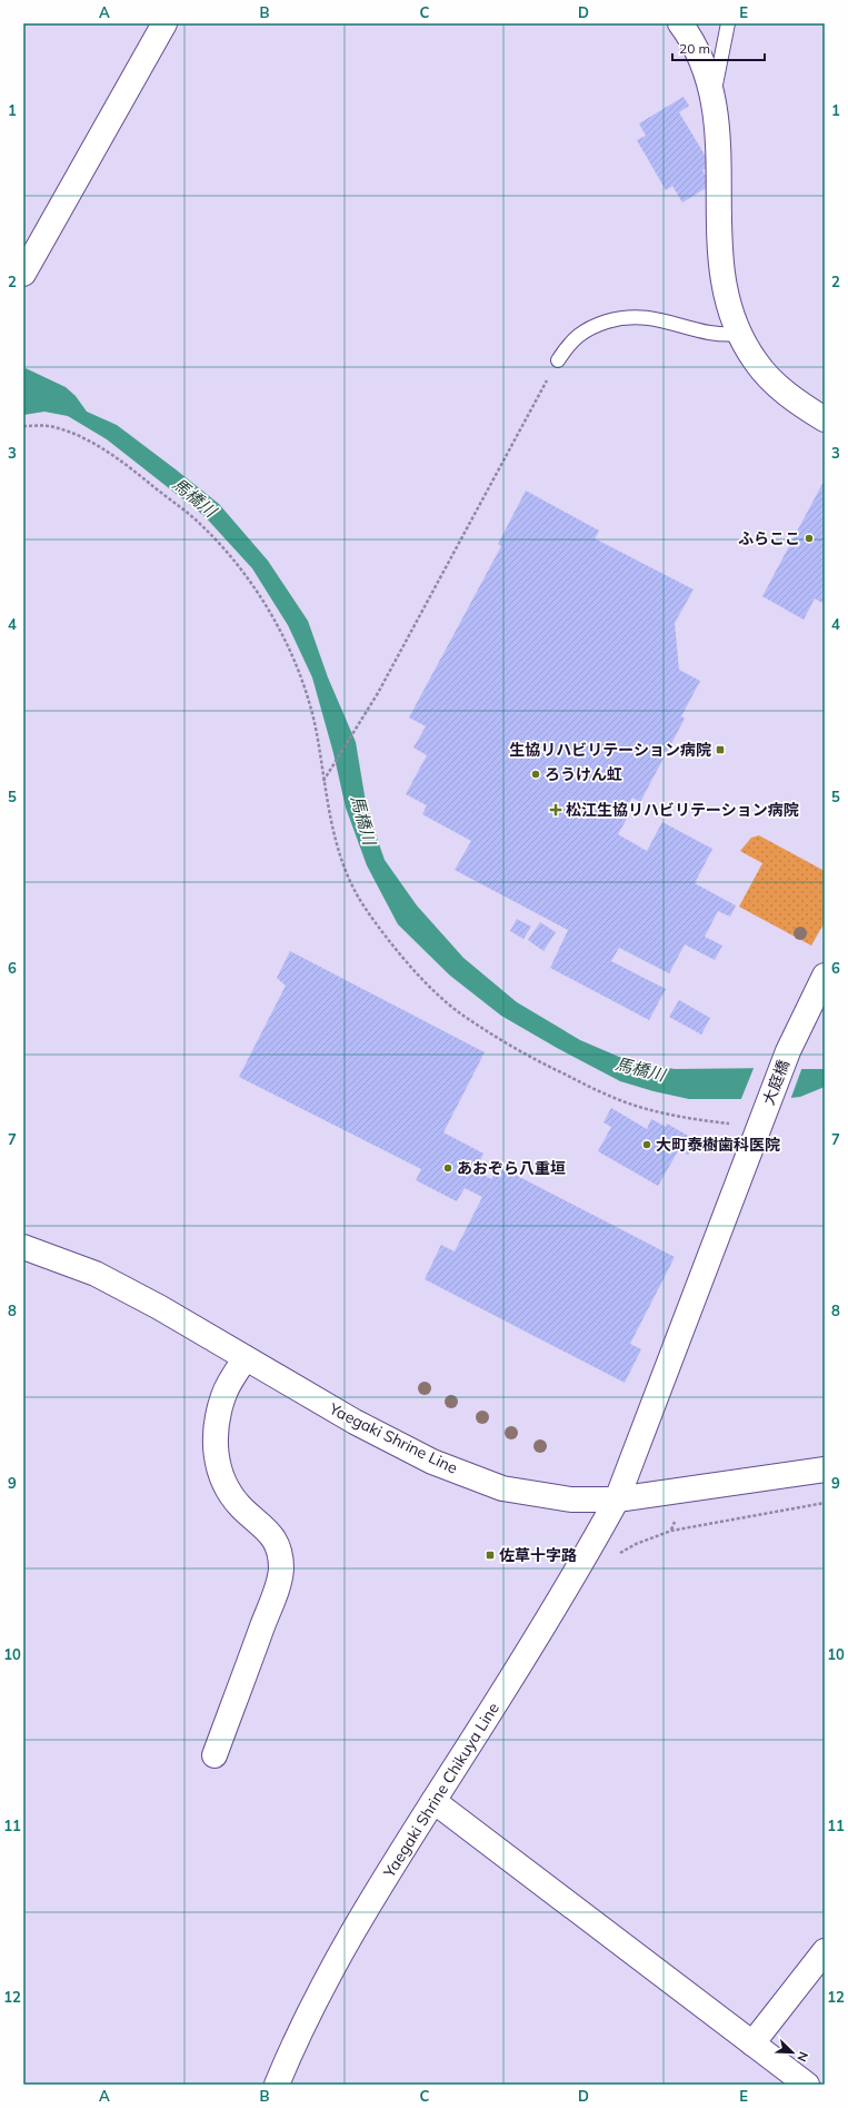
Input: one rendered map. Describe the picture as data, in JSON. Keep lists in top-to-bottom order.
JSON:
{
  "streets": {
    "street": ["大庭橋", "Yaegaki Shrine Line", "Yaegaki Shrine Chikuya Line"]
  },
  "crossings": [
    ["大庭橋", "Yaegaki Shrine Line"],
    ["大庭橋", "Yaegaki Shrine Chikuya Line"],
    ["Yaegaki Shrine Line", "Yaegaki Shrine Chikuya Line"]
  ],
  "water": ["馬橋川"],
  "places": {
    "other": [
      "ふらここ",
      "ろうけん虹",
      "大町泰樹歯科医院",
      "あおぞら八重垣"
    ],
    "transit": ["生協リハビリテーション病院", "佐草十字路"],
    "health": ["松江生協リハビリテーション病院"]
  },
  "scale_bar": "20 m",
  "north": "bottom right",
  "grid": {
    "columns": [
      "A",
      "B",
      "C",
      "D",
      "E"
    ],
    "rows": [
      "1",
      "2",
      "3",
      "4",
      "5",
      "6",
      "7",
      "8",
      "9",
      "10",
      "11",
      "12"
    ]
  }
}
